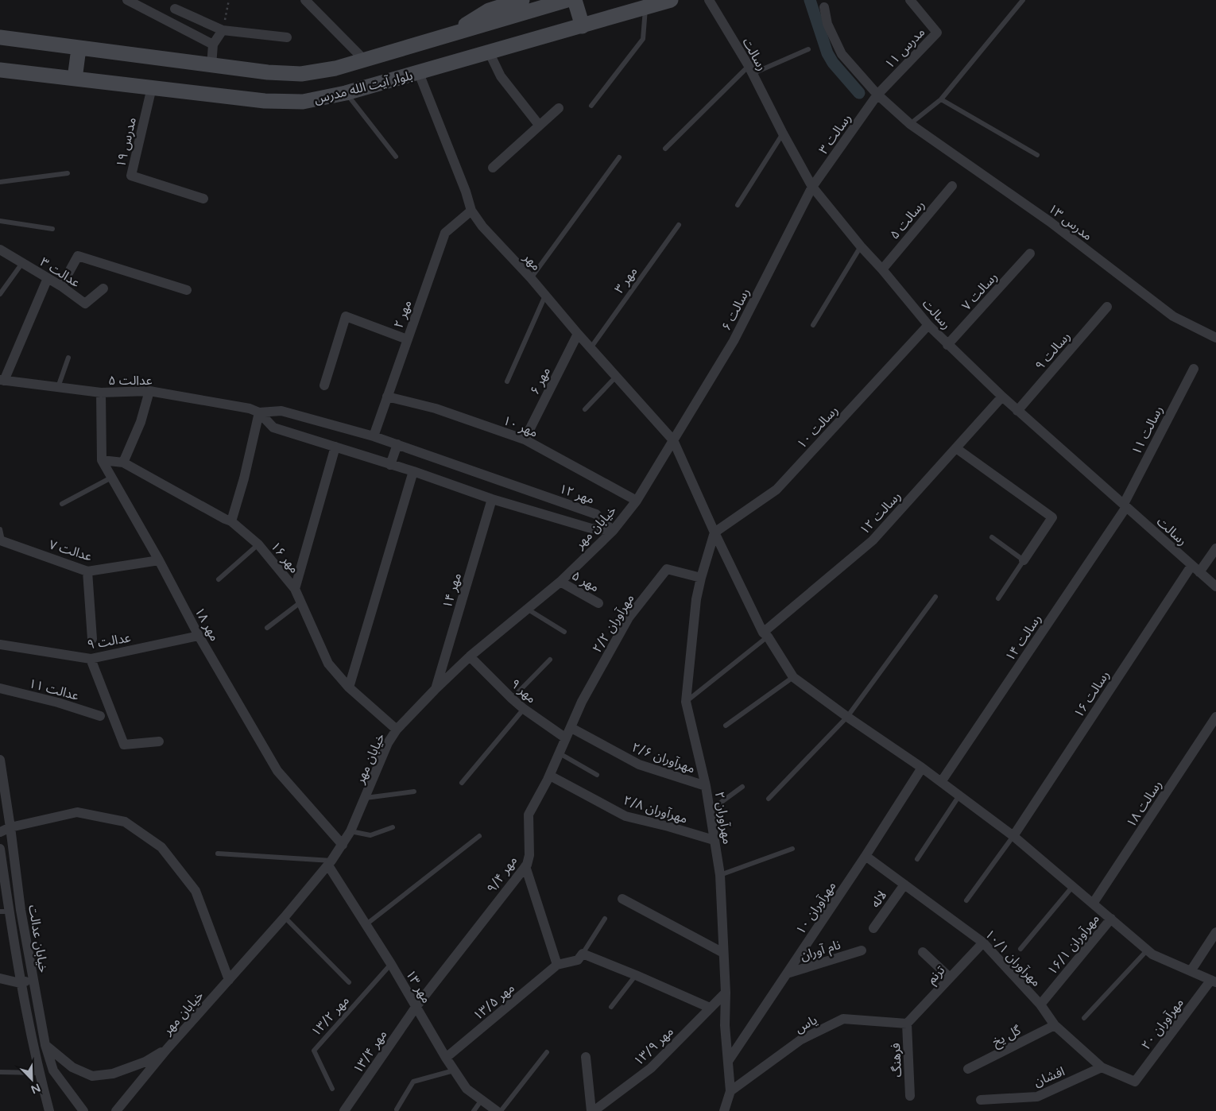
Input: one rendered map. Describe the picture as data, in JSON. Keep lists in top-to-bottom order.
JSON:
{
  "streets": {
    "main road": ["بلوار آیت الله مدرس"],
    "street": [
      "مدرس ۱۱",
      "رسالت",
      "رسالت ۳",
      "مدرس ۱۹",
      "رسالت ۵",
      "مدرس ۱۳",
      "مهر",
      "عدالت ۳",
      "رسالت ۷",
      "رسالت ۶",
      "مهر ۲",
      "رسالت ۹",
      "عدالت ۵",
      "مهر ۶",
      "مهر ۱۰",
      "رسالت ۱۰",
      "رسالت ۱۱",
      "مهر ۱۲",
      "رسالت ۱۲",
      "خیابان مهر",
      "عدالت ۷",
      "مهر ۱۶",
      "مهر ۵",
      "مهر ۱۴",
      "مهرآوران ۲/۲",
      "مهر ۱۸",
      "رسالت ۱۴",
      "عدالت ۹",
      "عدالت ۱۱",
      "مهر ۹",
      "رسالت ۱۶",
      "مهرآوران ۲/۶",
      "رسالت ۱۸",
      "مهرآوران ۲/۸",
      "مهرآوران ۲",
      "مهر ۹/۴",
      "لاله",
      "مهرآوران ۱۰",
      "خیابان عدالت",
      "مهرآوران ۱۶/۱",
      "نام آوران",
      "مهرآوران ۱۰/۱",
      "ترنم",
      "مهر ۱۳",
      "مهر ۱۳/۵",
      "یاس",
      "مهرآوران ۲۰",
      "گل یخ",
      "مهر ۱۳/۹",
      "مهر ۱۳/۴",
      "فرهنگ",
      "افشان"
    ],
    "lane": ["مهر ۳", "مهر ۱۳/۲"]
  },
  "crossings": [
    ["مدرس ۱۱", "رسالت ۳"],
    ["مدرس ۱۱", "مدرس ۱۳"],
    ["رسالت", "رسالت ۳"],
    ["رسالت", "رسالت ۵"],
    ["رسالت", "رسالت ۷"],
    ["رسالت", "رسالت ۶"],
    ["رسالت", "رسالت ۹"],
    ["رسالت", "رسالت ۱۰"],
    ["رسالت", "رسالت ۱۱"],
    ["رسالت", "رسالت ۱۲"],
    ["رسالت", "رسالت ۱۴"],
    ["رسالت", "رسالت ۱۶"],
    ["بلوار آیت الله مدرس", "مدرس ۱۹"],
    ["بلوار آیت الله مدرس", "مهر"],
    ["رسالت ۳", "مدرس ۱۳"],
    ["رسالت ۳", "رسالت ۶"],
    ["مهر", "مهر ۳"],
    ["مهر", "رسالت ۶"],
    ["مهر", "مهر ۲"],
    ["مهر", "مهر ۶"],
    ["مهر", "رسالت ۱۰"],
    ["مهر", "رسالت ۱۲"],
    ["مهر", "خیابان مهر"],
    ["مهر", "مهرآوران ۲"],
    ["رسالت ۶", "خیابان مهر"],
    ["مهر ۲", "مهر ۱۰"],
    ["مهر ۲", "مهر ۱۲"],
    ["عدالت ۵", "مهر ۱۲"],
    ["عدالت ۵", "مهر ۱۸"],
    ["مهر ۶", "مهر ۱۰"],
    ["مهر ۱۰", "خیابان مهر"],
    ["رسالت ۱۰", "مهرآوران ۲"],
    ["رسالت ۱۱", "رسالت ۱۴"],
    ["مهر ۱۲", "خیابان مهر"],
    ["خیابان مهر", "مهر ۱۶"],
    ["خیابان مهر", "مهر ۵"],
    ["خیابان مهر", "مهر ۱۴"],
    ["خیابان مهر", "مهر ۱۸"],
    ["خیابان مهر", "مهر ۹"],
    ["خیابان مهر", "مهر ۱۳"],
    ["عدالت ۷", "مهر ۱۸"],
    ["مهر ۱۶", "مهر ۱۸"],
    ["مهرآوران ۲/۲", "مهرآوران ۲/۶"],
    ["مهرآوران ۲/۲", "مهرآوران ۲"],
    ["مهرآوران ۲/۲", "مهر ۹/۴"],
    ["مهر ۱۸", "عدالت ۹"],
    ["مهر ۹", "مهر ۹/۴"],
    ["مهرآوران ۲/۶", "مهرآوران ۲"],
    ["مهرآوران ۲/۶", "مهر ۹/۴"],
    ["مهرآوران ۲/۸", "مهرآوران ۲"],
    ["مهرآوران ۲/۸", "مهر ۹/۴"],
    ["مهرآوران ۲", "مهرآوران ۱۰"],
    ["مهرآوران ۲", "یاس"],
    ["مهرآوران ۲", "مهر ۱۳/۹"],
    ["مهر ۹/۴", "مهر ۱۳"],
    ["مهر ۹/۴", "مهر ۱۳/۴"],
    ["لاله", "مهرآوران ۱۰/۱"],
    ["مهرآوران ۱۰", "نام آوران"],
    ["مهرآوران ۱۰", "مهرآوران ۱۰/۱"],
    ["مهرآوران ۱۶/۱", "مهرآوران ۱۰/۱"],
    ["مهرآوران ۱۰/۱", "ترنم"],
    ["مهرآوران ۱۰/۱", "مهرآوران ۲۰"],
    ["مهرآوران ۱۰/۱", "گل یخ"],
    ["مهرآوران ۱۰/۱", "افشان"],
    ["ترنم", "یاس"],
    ["ترنم", "فرهنگ"],
    ["مهر ۱۳", "مهر ۱۳/۵"],
    ["مهر ۱۳", "مهر ۱۳/۲"],
    ["مهر ۱۳", "مهر ۱۳/۴"],
    ["یاس", "فرهنگ"]
  ],
  "north": "bottom right"
}
